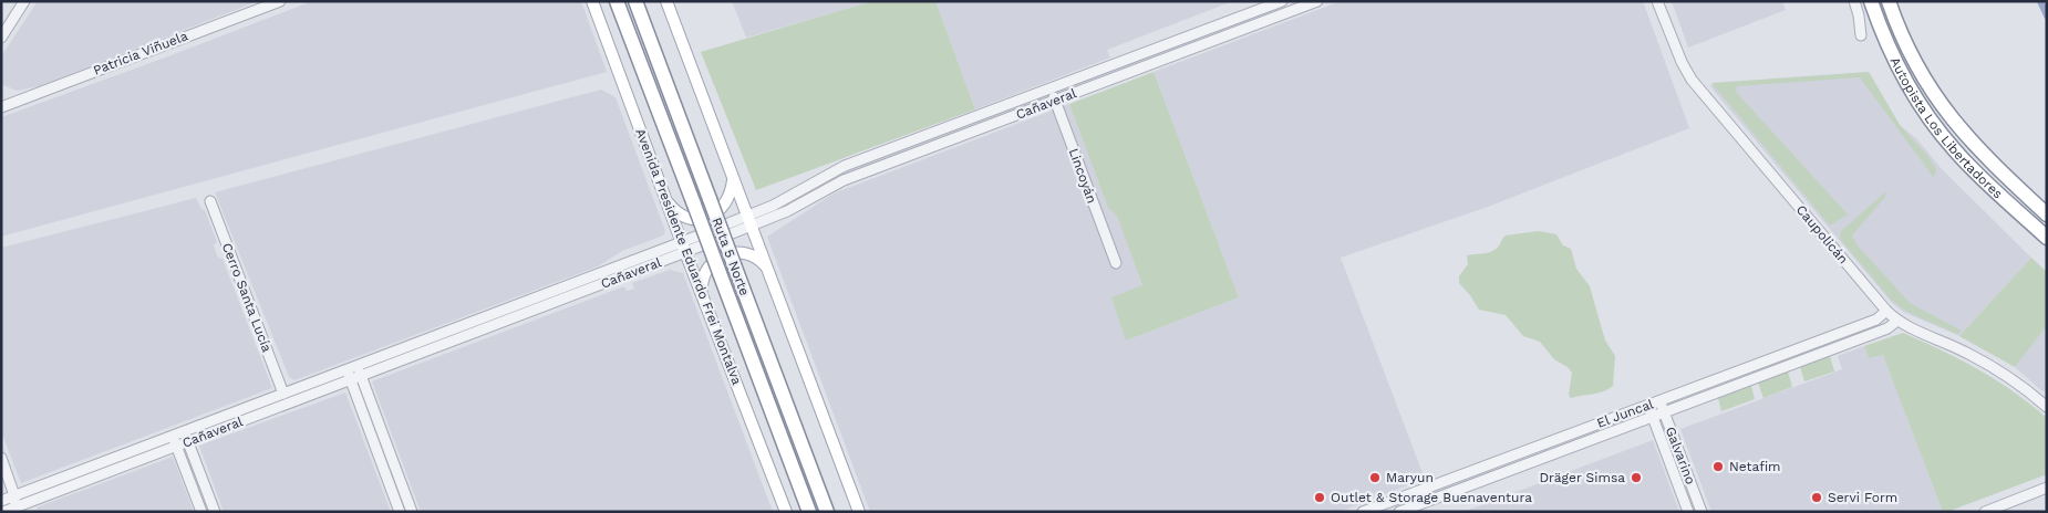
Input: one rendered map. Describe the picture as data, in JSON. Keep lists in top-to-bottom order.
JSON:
{
  "streets": {
    "highway": ["Autopista Los Libertadores", "Ruta 5 Norte"],
    "main road": ["Avenida Presidente Eduardo Frei Montalva"],
    "street": [
      "Patricia Viñuela",
      "Cañaveral",
      "Lincoyán",
      "Caupolicán",
      "Cerro Santa Lucía",
      "El Juncal",
      "Galvarino"
    ]
  },
  "crossings": [
    ["Cañaveral", "Lincoyán"],
    ["Cañaveral", "Avenida Presidente Eduardo Frei Montalva"],
    ["Cañaveral", "Cerro Santa Lucía"],
    ["Caupolicán", "El Juncal"],
    ["El Juncal", "Galvarino"]
  ],
  "places": [
    "Netafim",
    "Maryun",
    "Dräger Simsa",
    "Outlet & Storage Buenaventura",
    "Servi Form"
  ]
}
